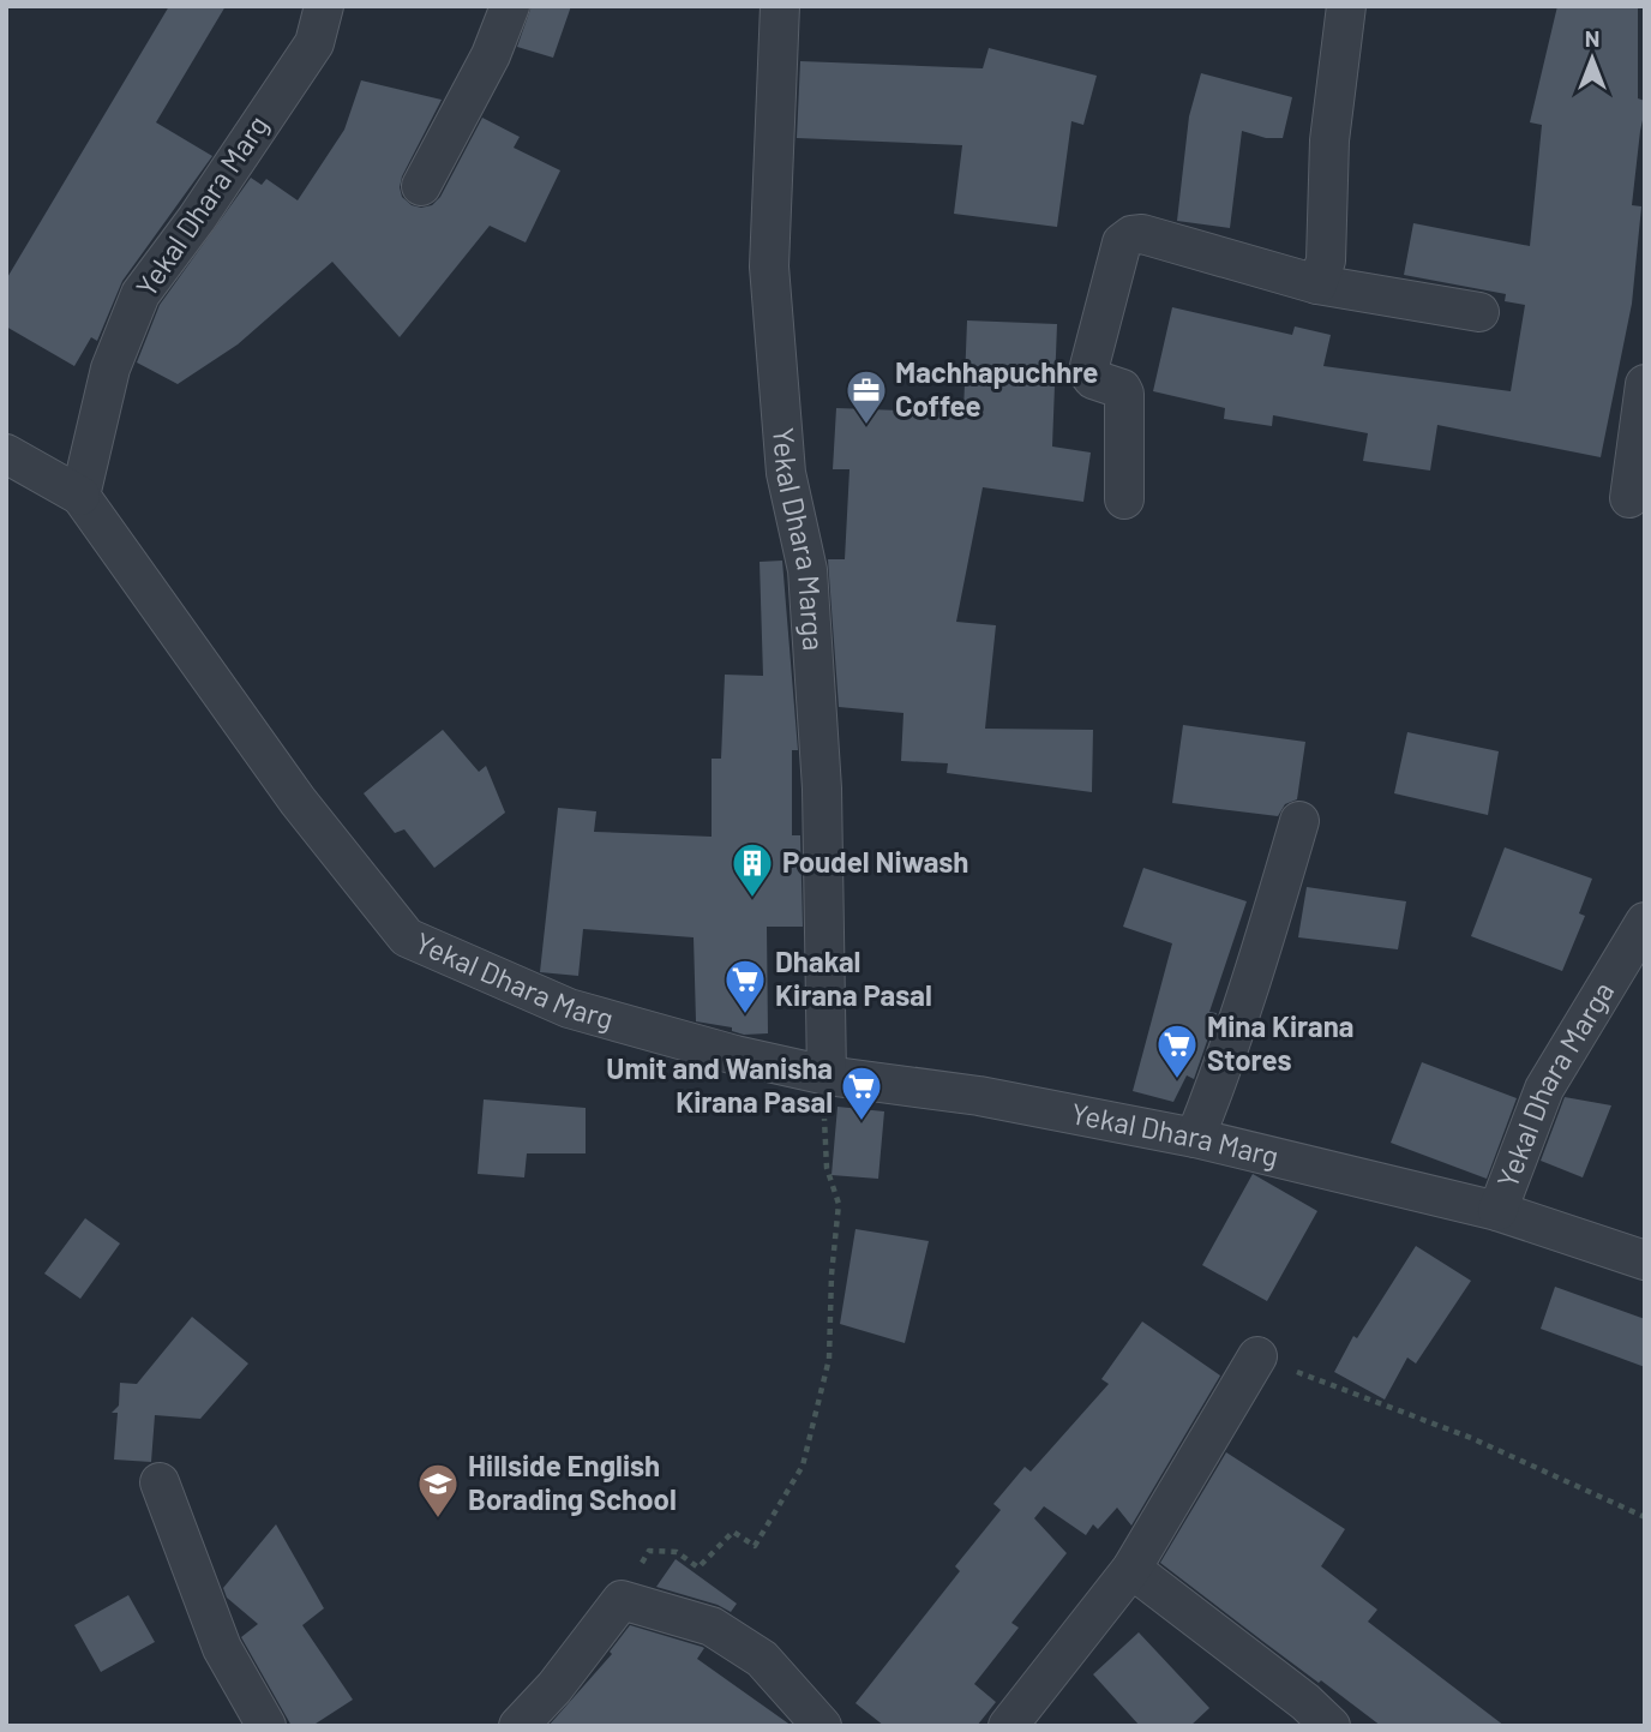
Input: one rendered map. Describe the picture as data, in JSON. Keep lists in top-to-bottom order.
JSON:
{
  "streets": {
    "street": ["Yekal Dhara Marg", "Yekal Dhara Marga"]
  },
  "crossings": [
    ["Yekal Dhara Marg", "Yekal Dhara Marga"]
  ],
  "places": {
    "office": ["Machhapuchhre Coffee"],
    "building": ["Poudel Niwash"],
    "supermarket": ["Dhakal Kirana Pasal", "Mina Kirana Stores", "Umit and Wanisha Kirana Pasal"],
    "school or university": ["Hillside English Borading School"]
  },
  "north": "top"
}
